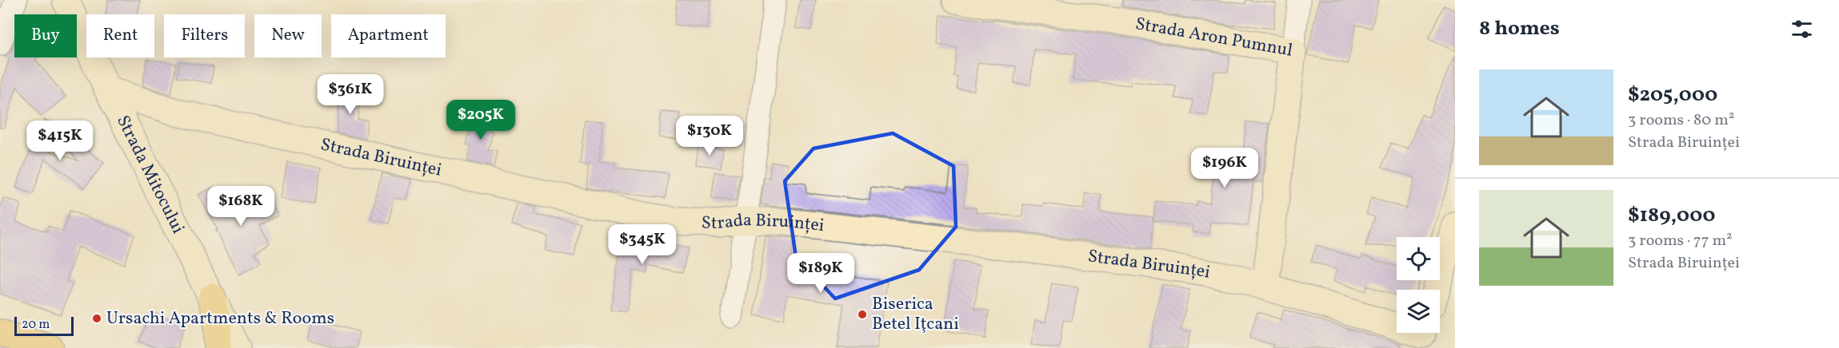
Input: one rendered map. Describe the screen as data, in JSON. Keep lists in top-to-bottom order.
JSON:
{
  "streets": {
    "street": ["Strada Aron Pumnul", "Strada Biruinței", "Strada Mitocului"]
  },
  "crossings": [
    ["Strada Aron Pumnul", "Strada Biruinței"],
    ["Strada Biruinței", "Strada Mitocului"]
  ],
  "places": ["Biserica Betel Iţcani", "Ursachi Apartments & Rooms"],
  "scale_bar": "20 m",
  "page": {
    "heading": "8 homes",
    "chip": [
      "Buy",
      "Rent",
      "Filters",
      "New",
      "Apartment"
    ],
    "list": [
      {
        "name": "$205,000",
        "note": "3 rooms · 80 m² · Strada Biruinței"
      },
      {
        "name": "$189,000",
        "note": "3 rooms · 77 m² · Strada Biruinței"
      }
    ],
    "price": [
      "$361K",
      "$205K",
      "$130K",
      "$415K",
      "$196K",
      "$168K",
      "$345K",
      "$189K"
    ],
    "scale": "20 m"
  }
}
